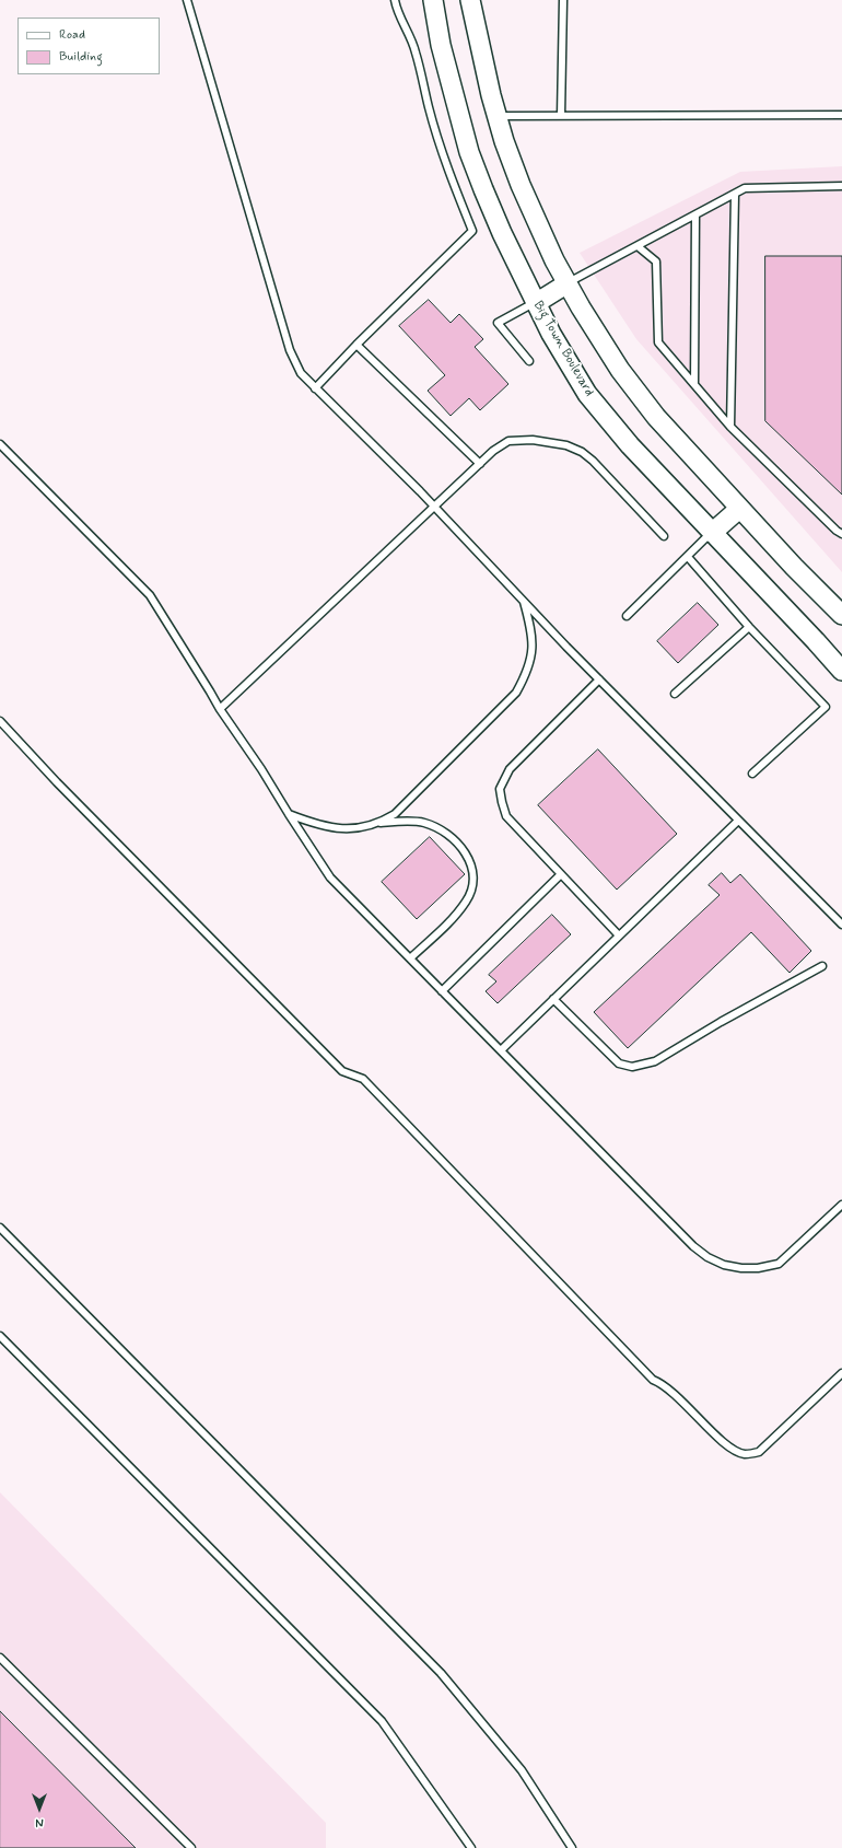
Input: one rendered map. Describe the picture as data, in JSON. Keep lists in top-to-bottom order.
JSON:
{
  "streets": {
    "main road": ["Big Town Boulevard"]
  },
  "legend": ["Road", "Building"],
  "north": "bottom"
}
